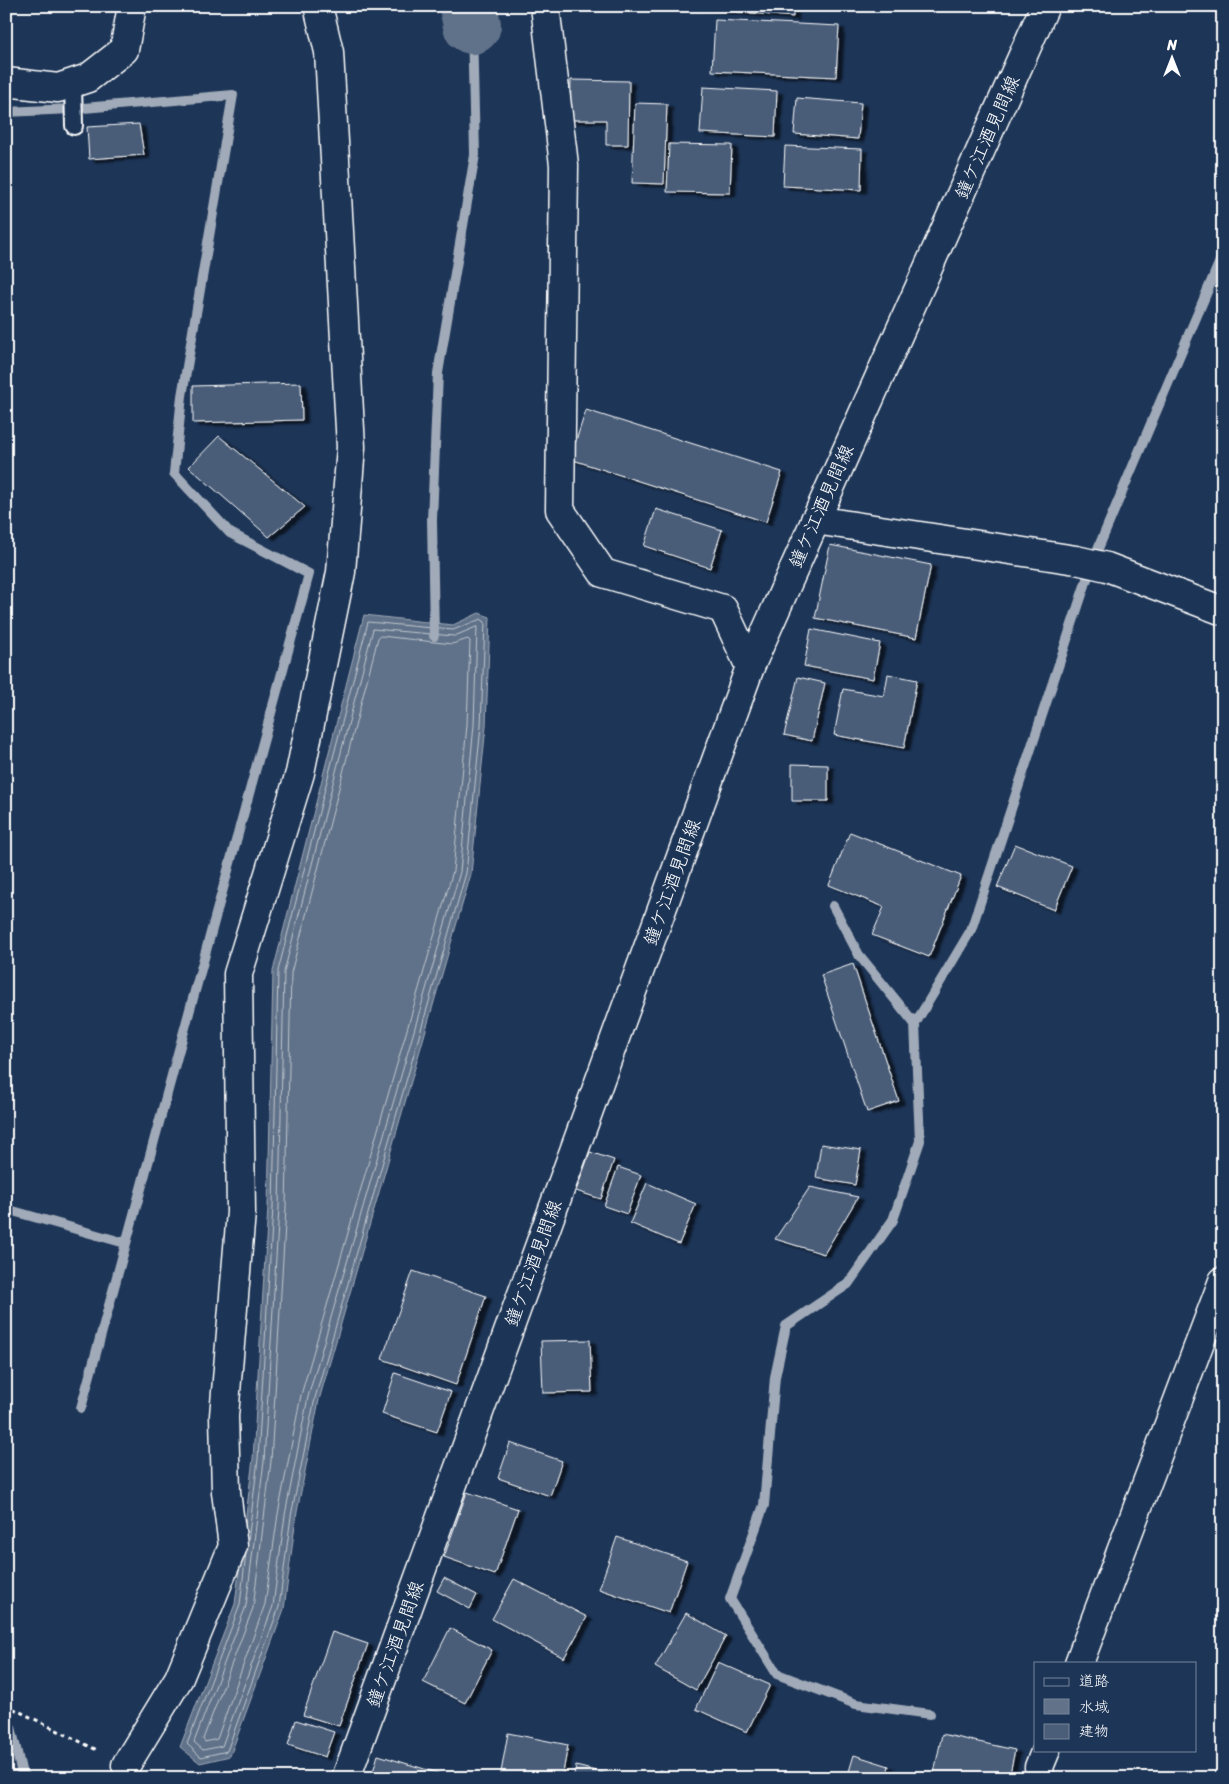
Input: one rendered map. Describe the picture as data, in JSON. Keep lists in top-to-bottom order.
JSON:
{
  "streets": {
    "street": ["鐘ケ江酒見間線"]
  },
  "legend": ["道路", "水域", "建物"],
  "north": "top"
}
